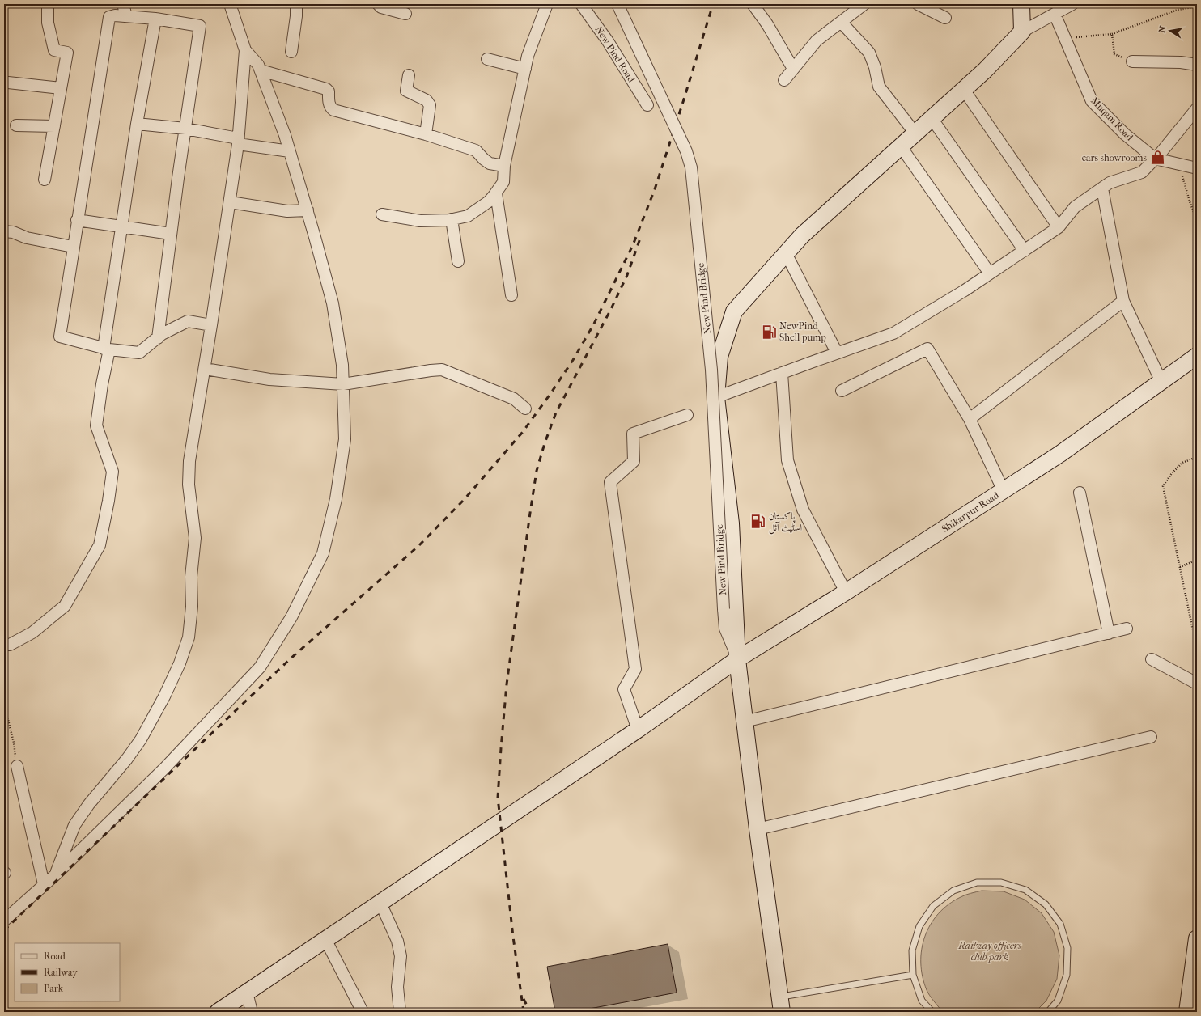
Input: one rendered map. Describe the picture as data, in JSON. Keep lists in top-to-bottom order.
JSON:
{
  "streets": {
    "main road": ["Shikarpur Road"],
    "street": ["New Pind Road", "Muqam Road", "New Pind Bridge"]
  },
  "crossings": [
    ["New Pind Bridge", "Shikarpur Road"]
  ],
  "parks": ["Railway officers club park"],
  "places": {
    "shop": ["cars showrooms"],
    "fuel station": ["NewPind Shell pump", "پاکستان اسٹیٹ آئل"]
  },
  "legend": ["Road", "Railway", "Park"],
  "north": "left"
}
